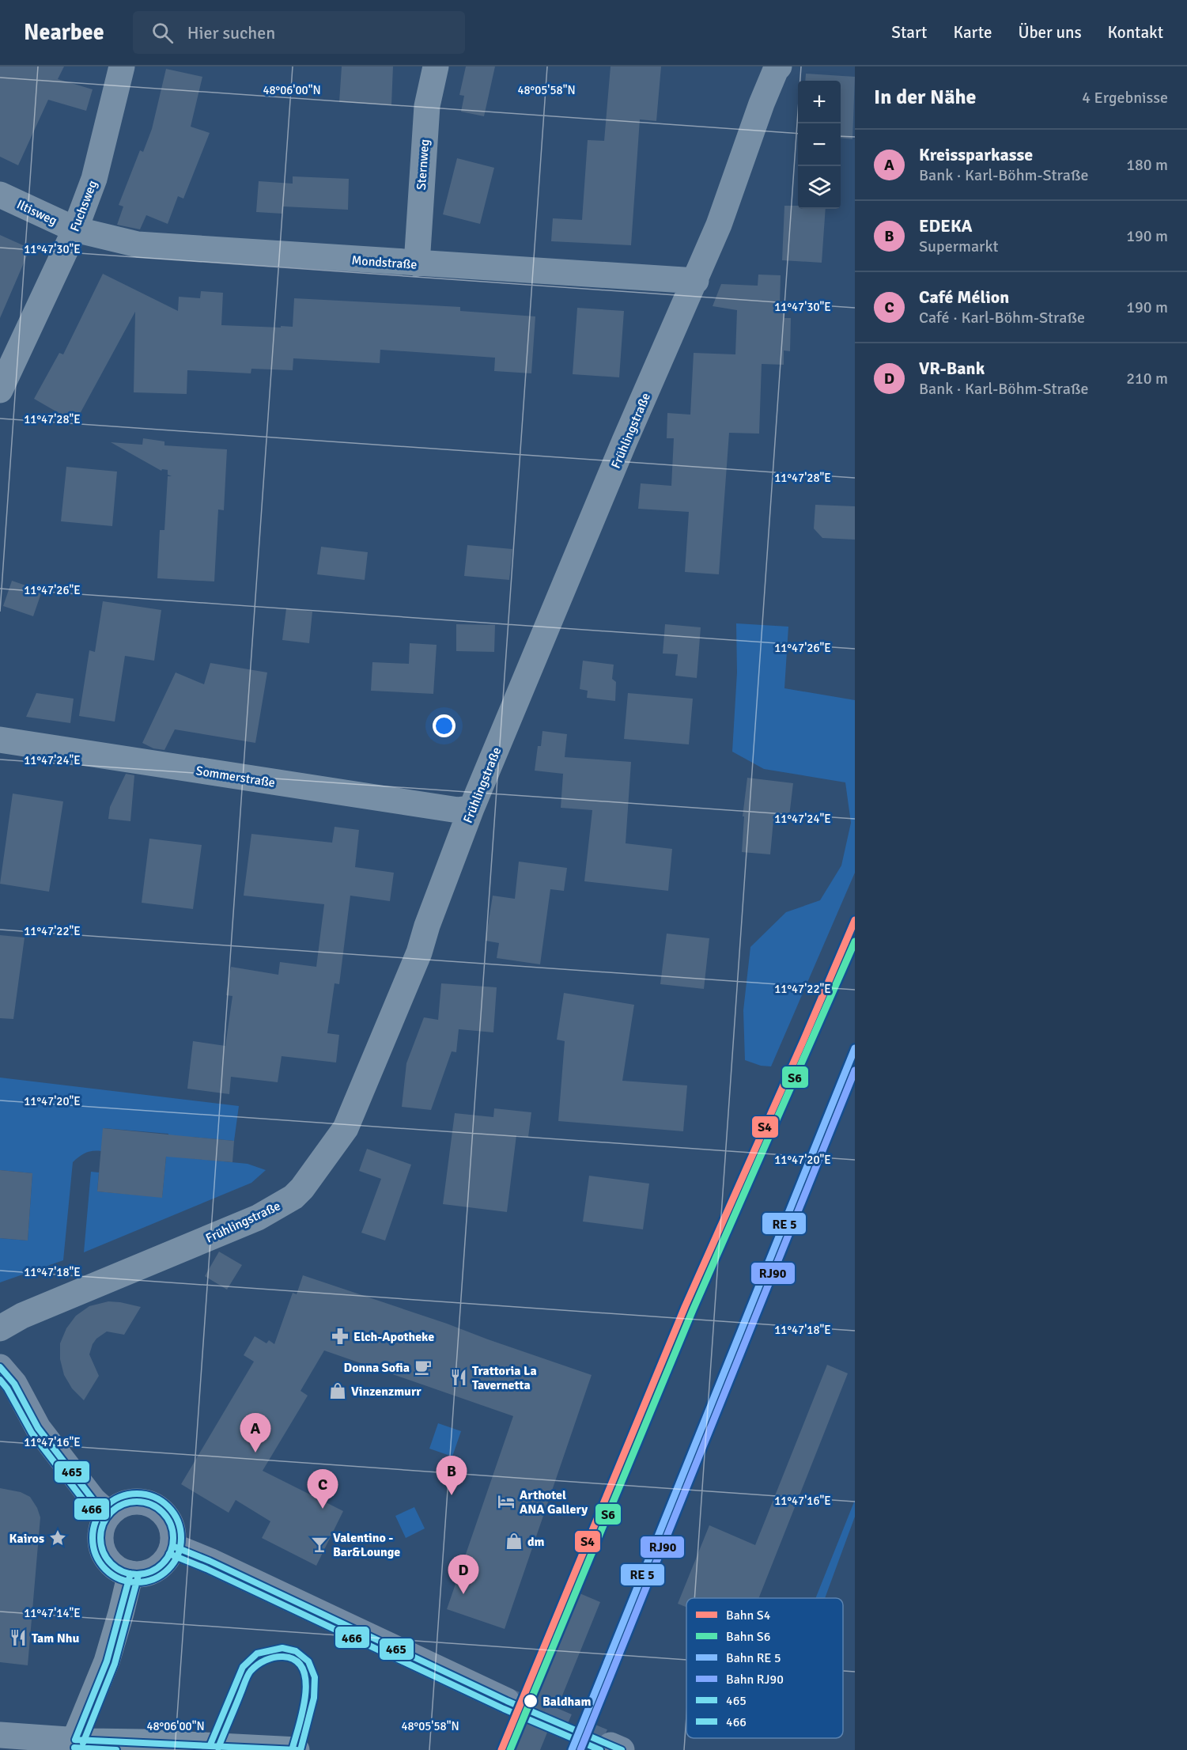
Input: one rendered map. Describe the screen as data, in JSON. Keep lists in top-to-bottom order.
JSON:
{
  "streets": {
    "street": [
      "Sternweg",
      "Fuchsweg",
      "Iltisweg",
      "Mondstraße",
      "Frühlingstraße",
      "Sommerstraße"
    ]
  },
  "crossings": [
    ["Sternweg", "Mondstraße"],
    ["Fuchsweg", "Iltisweg"],
    ["Fuchsweg", "Mondstraße"],
    ["Iltisweg", "Mondstraße"],
    ["Mondstraße", "Frühlingstraße"],
    ["Frühlingstraße", "Sommerstraße"]
  ],
  "places": {
    "pharmacy": ["Elch-Apotheke"],
    "cafe": ["Donna Sofia"],
    "restaurant": ["Trattoria La Tavernetta", "Tam Nhu"],
    "shop": ["Vinzenzmurr", "dm"],
    "hotel": ["Arthotel ANA Gallery"],
    "place": ["Kairos"],
    "bar": ["Valentino - Bar&Lounge"],
    "other": ["Baldham"]
  },
  "lines": [
    "rail line S4",
    "rail line S6",
    "rail line RJ90",
    "transit line 465",
    "transit line 466"
  ],
  "legend": [
    "Bahn S4",
    "Bahn S6",
    "Bahn RE 5",
    "Bahn RJ90",
    "465",
    "466"
  ],
  "page": {
    "header": "Nearbee",
    "search": "Hier suchen",
    "nav": [
      "Start",
      "Karte",
      "Über uns",
      "Kontakt"
    ],
    "heading": ["In der Nähe", "4 Ergebnisse"],
    "map_buttons": ["+", "−"],
    "list": [
      {
        "mark": "A",
        "name": "Kreissparkasse",
        "note": "Bank · Karl-Böhm-Straße",
        "value": "180 m"
      },
      {
        "mark": "B",
        "name": "EDEKA",
        "note": "Supermarkt",
        "value": "190 m"
      },
      {
        "mark": "C",
        "name": "Café Mélion",
        "note": "Café · Karl-Böhm-Straße",
        "value": "190 m"
      },
      {
        "mark": "D",
        "name": "VR-Bank",
        "note": "Bank · Karl-Böhm-Straße",
        "value": "210 m"
      }
    ],
    "pins": [
      "A",
      "B",
      "C",
      "D"
    ]
  },
  "coordinates": [
    "48°06'00\"N",
    "48°05'58\"N",
    "11°47'30\"E",
    "11°47'28\"E",
    "11°47'26\"E",
    "11°47'24\"E",
    "11°47'22\"E",
    "11°47'20\"E",
    "11°47'18\"E",
    "11°47'16\"E",
    "11°47'14\"E"
  ]
}
